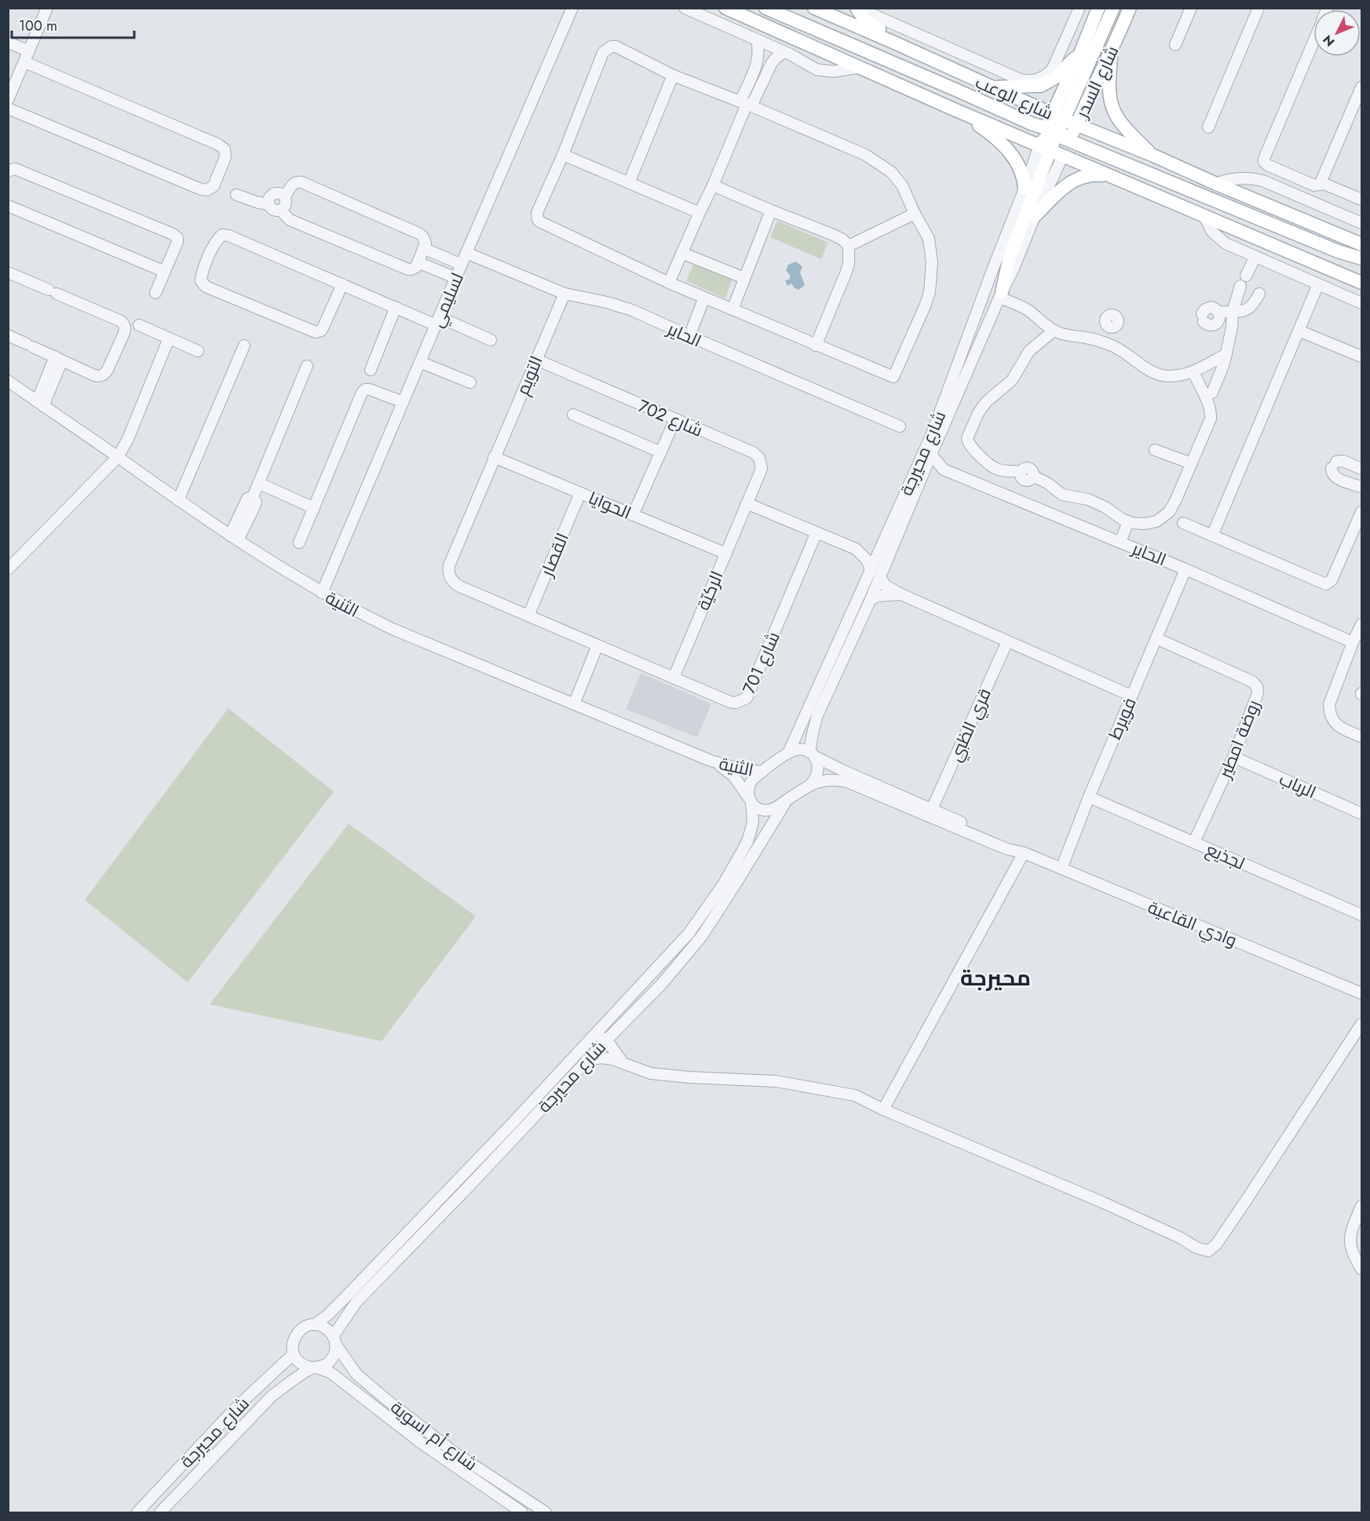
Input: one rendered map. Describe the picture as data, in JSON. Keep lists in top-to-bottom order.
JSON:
{
  "streets": {
    "main road": ["شارع السدر", "شارع الوعب"],
    "street": [
      "لسليمي",
      "الحاير",
      "التويم",
      "شارع 702",
      "شارع محيرجة",
      "الحوايا",
      "القصار",
      "الركيّة",
      "الثنية",
      "شارع 701",
      "فويرط",
      "قري الظبي",
      "روضة امطير",
      "الرباب",
      "لجذيع",
      "وادي القاعية",
      "شارع أم اسوية"
    ]
  },
  "crossings": [
    ["شارع السدر", "شارع الوعب"],
    ["شارع الوعب", "شارع محيرجة"],
    ["لسليمي", "الحاير"],
    ["لسليمي", "الثنية"],
    ["الحاير", "التويم"],
    ["الحاير", "شارع محيرجة"],
    ["الحاير", "فويرط"],
    ["التويم", "شارع 702"],
    ["التويم", "الحوايا"],
    ["التويم", "شارع 701"],
    ["شارع 702", "الركيّة"],
    ["شارع محيرجة", "الثنية"],
    ["شارع محيرجة", "وادي القاعية"],
    ["شارع محيرجة", "شارع أم اسوية"],
    ["الحوايا", "القصار"],
    ["الحوايا", "الركيّة"],
    ["الحوايا", "شارع 701"],
    ["القصار", "شارع 701"],
    ["الركيّة", "شارع 701"],
    ["فويرط", "روضة امطير"],
    ["فويرط", "لجذيع"],
    ["فويرط", "وادي القاعية"],
    ["قري الظبي", "وادي القاعية"],
    ["روضة امطير", "الرباب"],
    ["روضة امطير", "لجذيع"]
  ],
  "districts": ["محيرجة"],
  "scale_bar": "100 m",
  "north": "bottom left"
}
